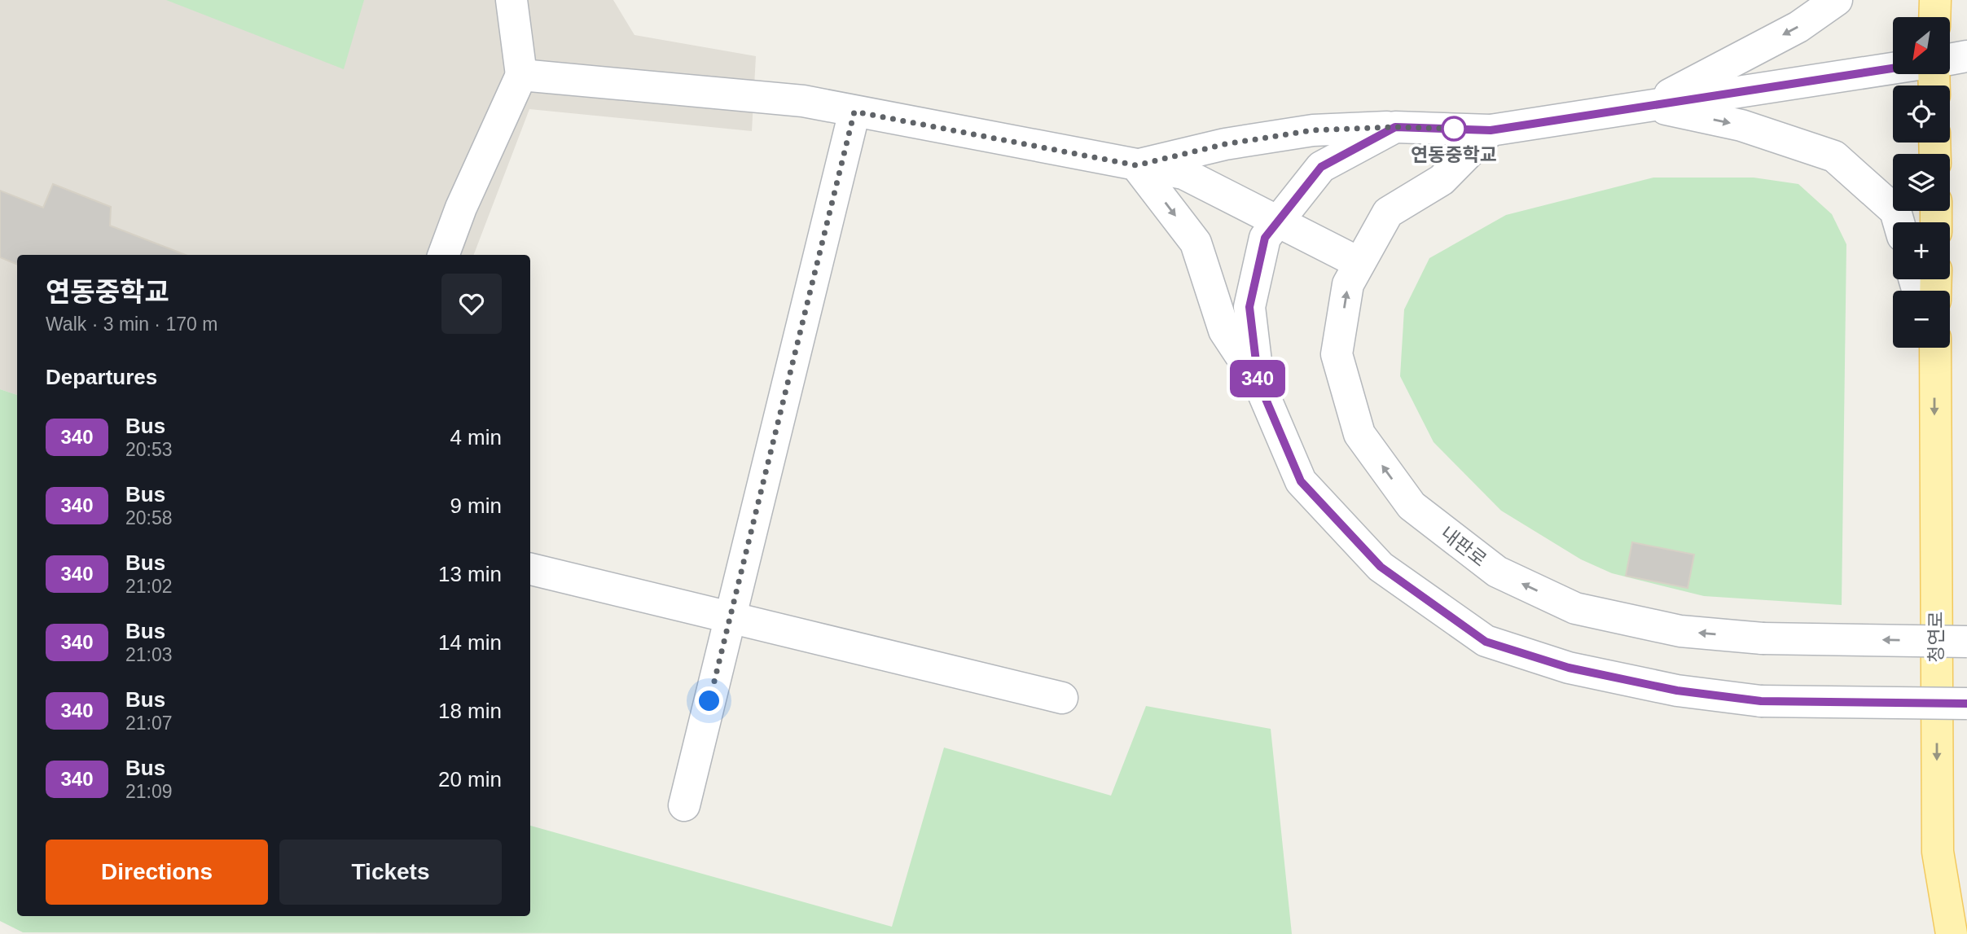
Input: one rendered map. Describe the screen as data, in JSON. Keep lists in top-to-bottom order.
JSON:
{
  "streets": {
    "main road": ["청연로"],
    "street": ["내판로"]
  },
  "one_way": ["청연로"],
  "places": ["연동중학교"],
  "lines": ["bus line 340"],
  "north": "bottom left",
  "page": {
    "on_map": "340",
    "map_buttons": ["+", "−"],
    "heading": [
      ["연동중학교", "Walk · 3 min · 170 m"],
      "Departures"
    ],
    "list": [
      {
        "mark": "340",
        "name": "Bus",
        "note": "20:53",
        "value": "4 min"
      },
      {
        "mark": "340",
        "name": "Bus",
        "note": "20:58",
        "value": "9 min"
      },
      {
        "mark": "340",
        "name": "Bus",
        "note": "21:02",
        "value": "13 min"
      },
      {
        "mark": "340",
        "name": "Bus",
        "note": "21:03",
        "value": "14 min"
      },
      {
        "mark": "340",
        "name": "Bus",
        "note": "21:07",
        "value": "18 min"
      },
      {
        "mark": "340",
        "name": "Bus",
        "note": "21:09",
        "value": "20 min"
      }
    ],
    "buttons": ["Directions", "Tickets"]
  }
}
